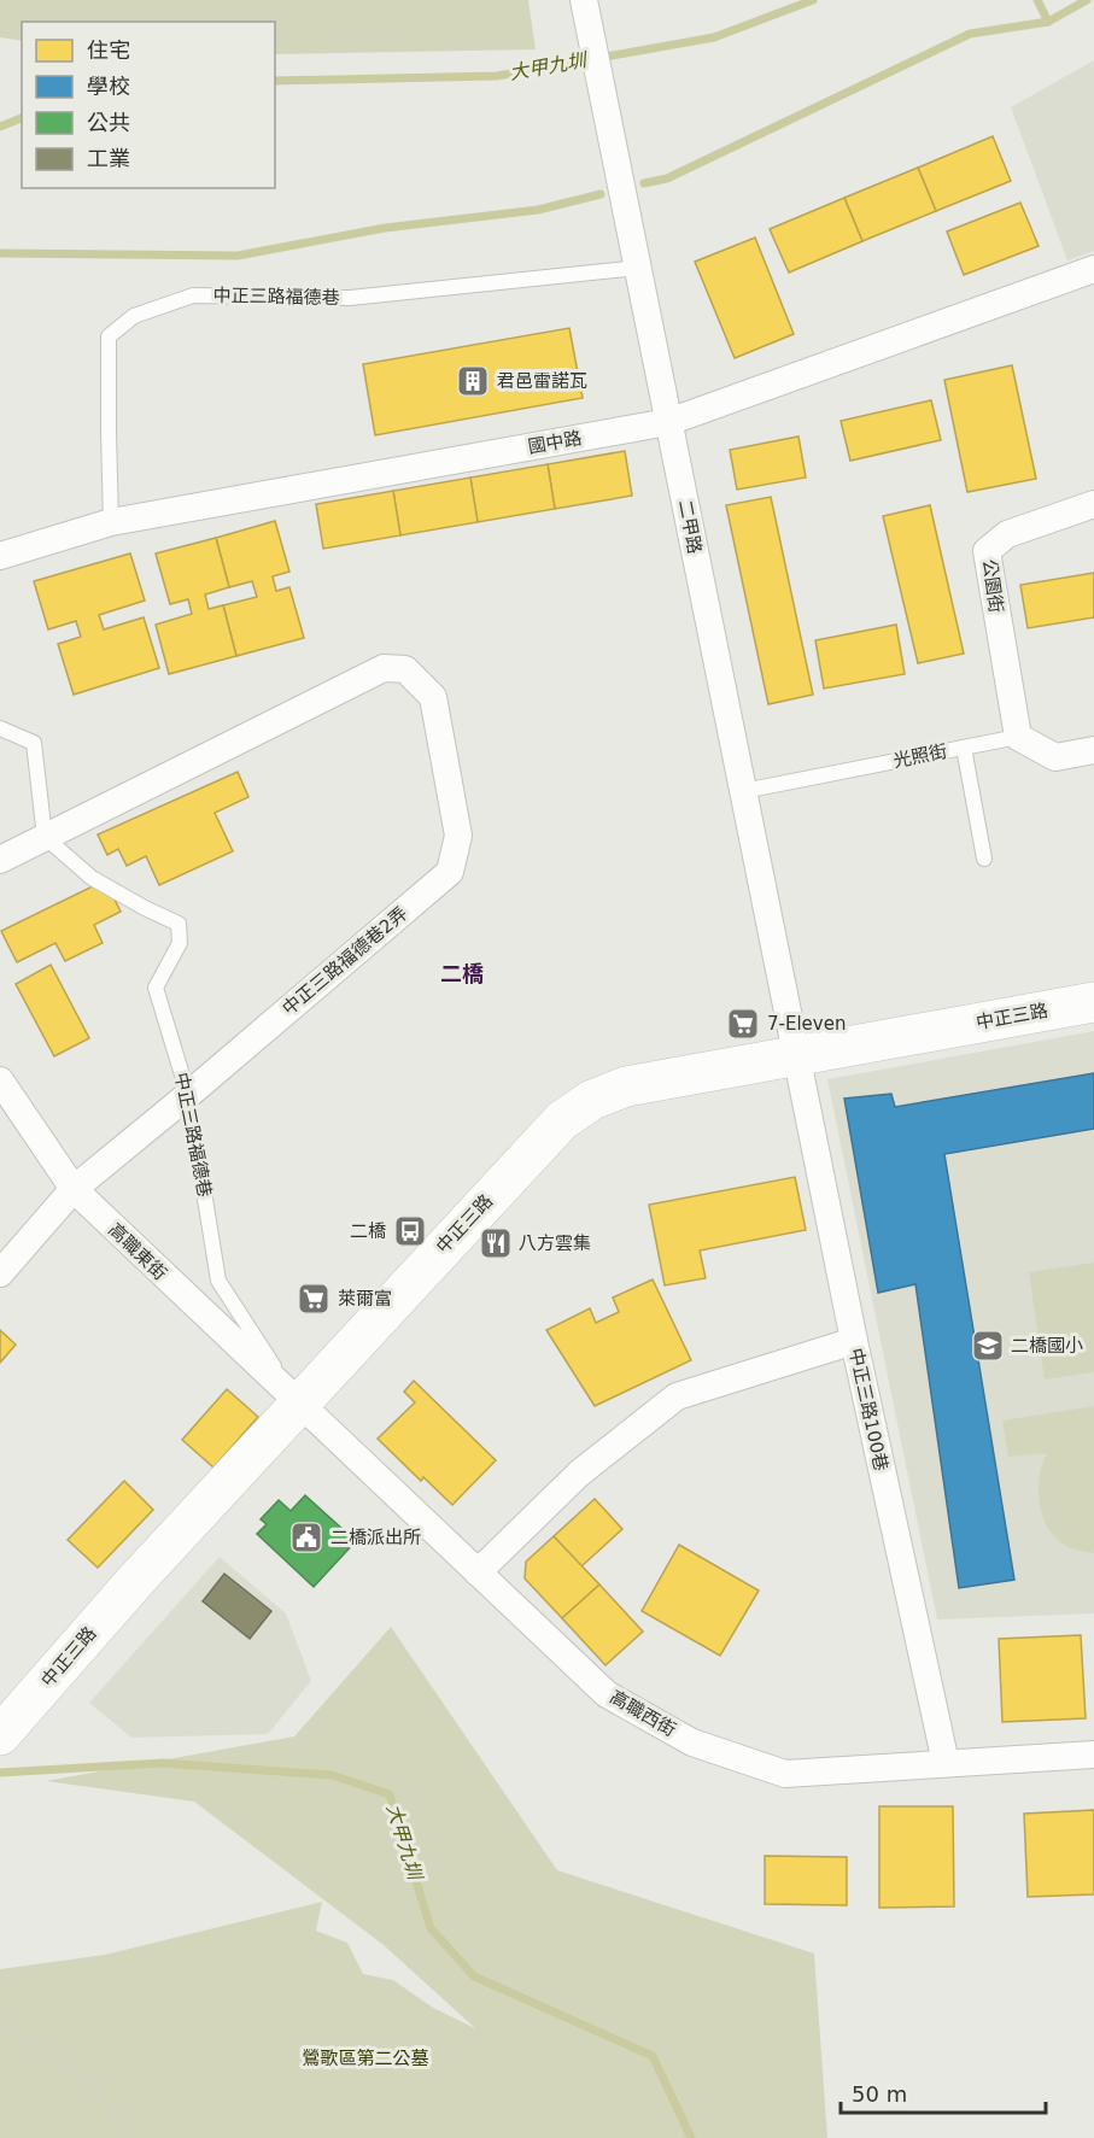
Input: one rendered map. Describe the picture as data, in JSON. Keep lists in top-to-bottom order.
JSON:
{
  "streets": {
    "street": [
      "國中路",
      "二甲路",
      "公園街",
      "中正三路福德巷2弄",
      "中正三路",
      "高職東街",
      "中正三路100巷",
      "高職西街"
    ],
    "lane": ["中正三路福德巷", "光照街"]
  },
  "crossings": [
    ["中正三路福德巷", "國中路"],
    ["中正三路福德巷", "二甲路"],
    ["中正三路福德巷", "中正三路福德巷2弄"],
    ["中正三路福德巷", "中正三路"],
    ["中正三路福德巷", "高職東街"],
    ["中正三路福德巷", "高職西街"],
    ["國中路", "二甲路"],
    ["二甲路", "光照街"],
    ["二甲路", "中正三路"],
    ["二甲路", "中正三路100巷"],
    ["公園街", "光照街"],
    ["中正三路福德巷2弄", "高職東街"],
    ["中正三路", "高職東街"],
    ["中正三路", "中正三路100巷"],
    ["中正三路", "高職西街"],
    ["高職東街", "高職西街"],
    ["中正三路100巷", "高職西街"]
  ],
  "districts": ["二橋"],
  "water": ["大甲九圳"],
  "parks": ["鶯歌區第二公墓"],
  "places": {
    "building": ["君邑雷諾瓦"],
    "supermarket": ["7-Eleven", "萊爾富"],
    "bus stop": ["二橋"],
    "restaurant": ["八方雲集"],
    "school or university": ["二橋國小"],
    "public building": ["二橋派出所"]
  },
  "legend": [
    "住宅",
    "學校",
    "公共",
    "工業"
  ],
  "scale_bar": "50 m"
}
